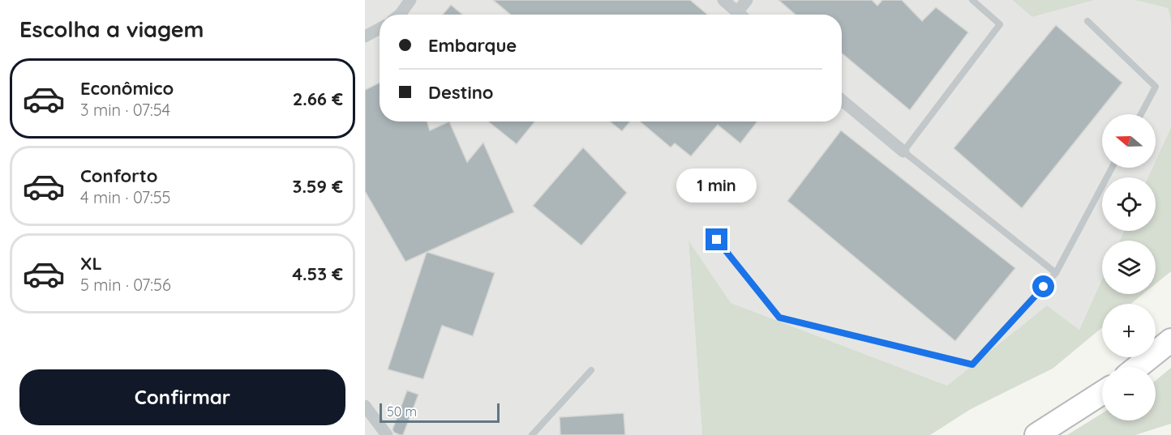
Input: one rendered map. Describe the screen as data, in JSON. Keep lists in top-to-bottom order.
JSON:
{
  "scale_bar": "50 m",
  "north": "left",
  "page": {
    "heading": "Escolha a viagem",
    "banner": ["Embarque", "Destino"],
    "list": [
      {
        "name": "Econômico",
        "note": "3 min · 07:54",
        "value": "2.66 €"
      },
      {
        "name": "Conforto",
        "note": "4 min · 07:55",
        "value": "3.59 €"
      },
      {
        "name": "XL",
        "note": "5 min · 07:56",
        "value": "4.53 €"
      }
    ],
    "map_buttons": ["+", "−"],
    "bubble": "1 min",
    "buttons": "Confirmar",
    "scale": "50 m"
  }
}
